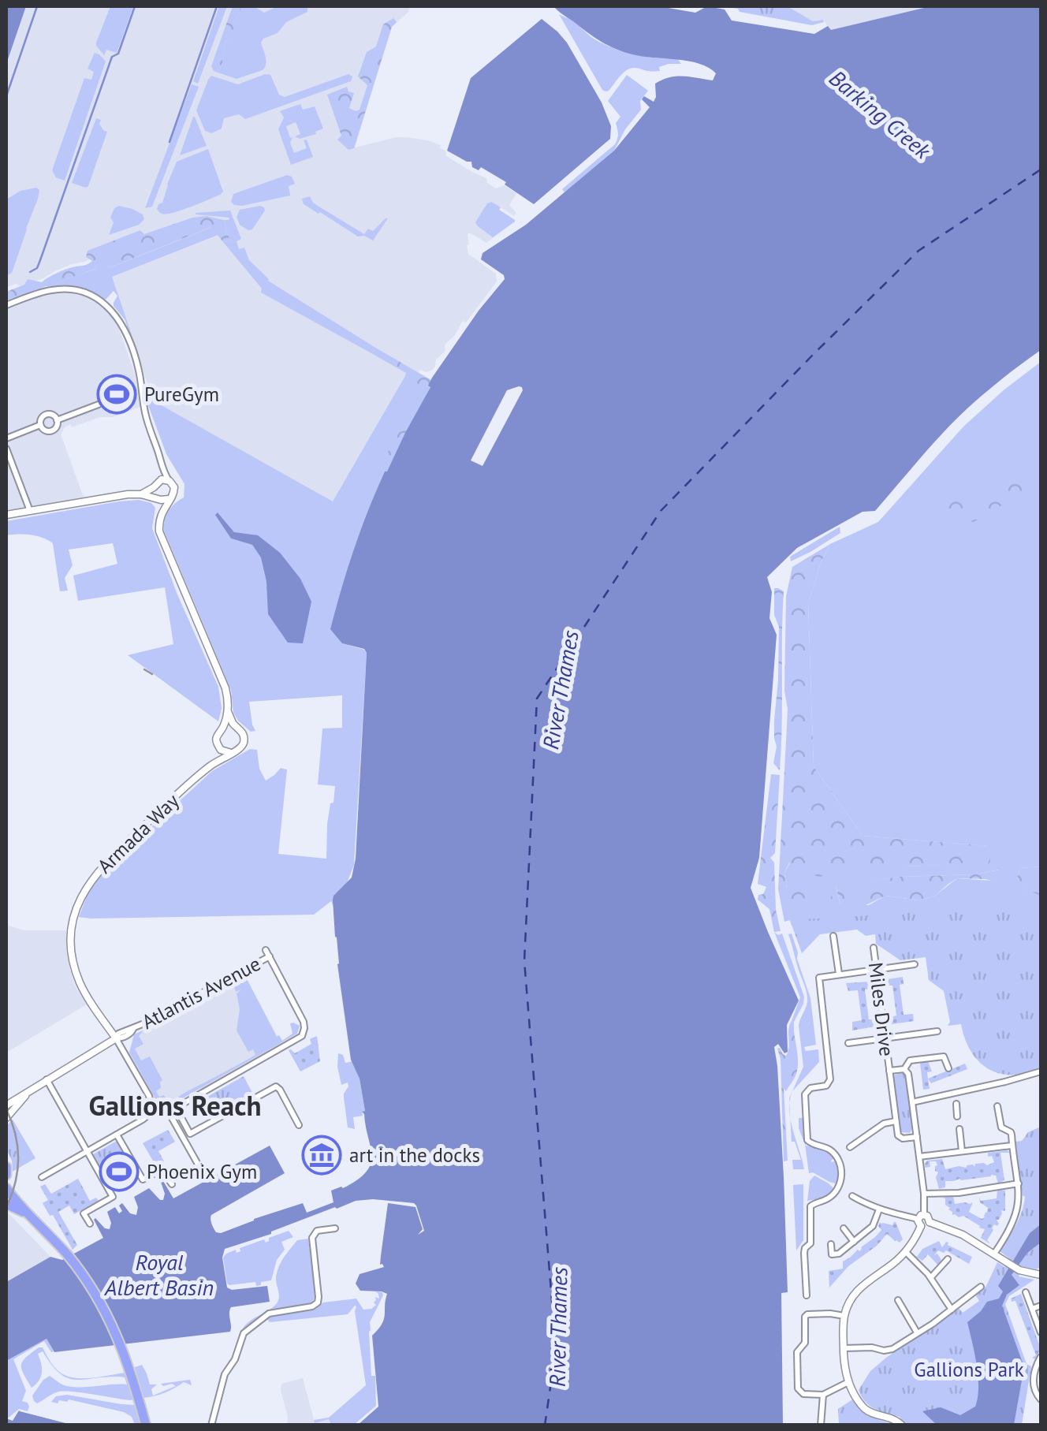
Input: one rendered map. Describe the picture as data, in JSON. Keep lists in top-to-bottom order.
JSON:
{
  "streets": {
    "street": ["Armada Way", "Atlantis Avenue", "Miles Drive"]
  },
  "crossings": [
    ["Armada Way", "Atlantis Avenue"]
  ],
  "districts": ["Gallions Reach"],
  "water": ["Barking Creek", "River Thames", "Royal Albert Basin"],
  "parks": ["Gallions Park"],
  "places": {
    "sports": ["PureGym", "Phoenix Gym"],
    "museum": ["art in the docks"]
  }
}
